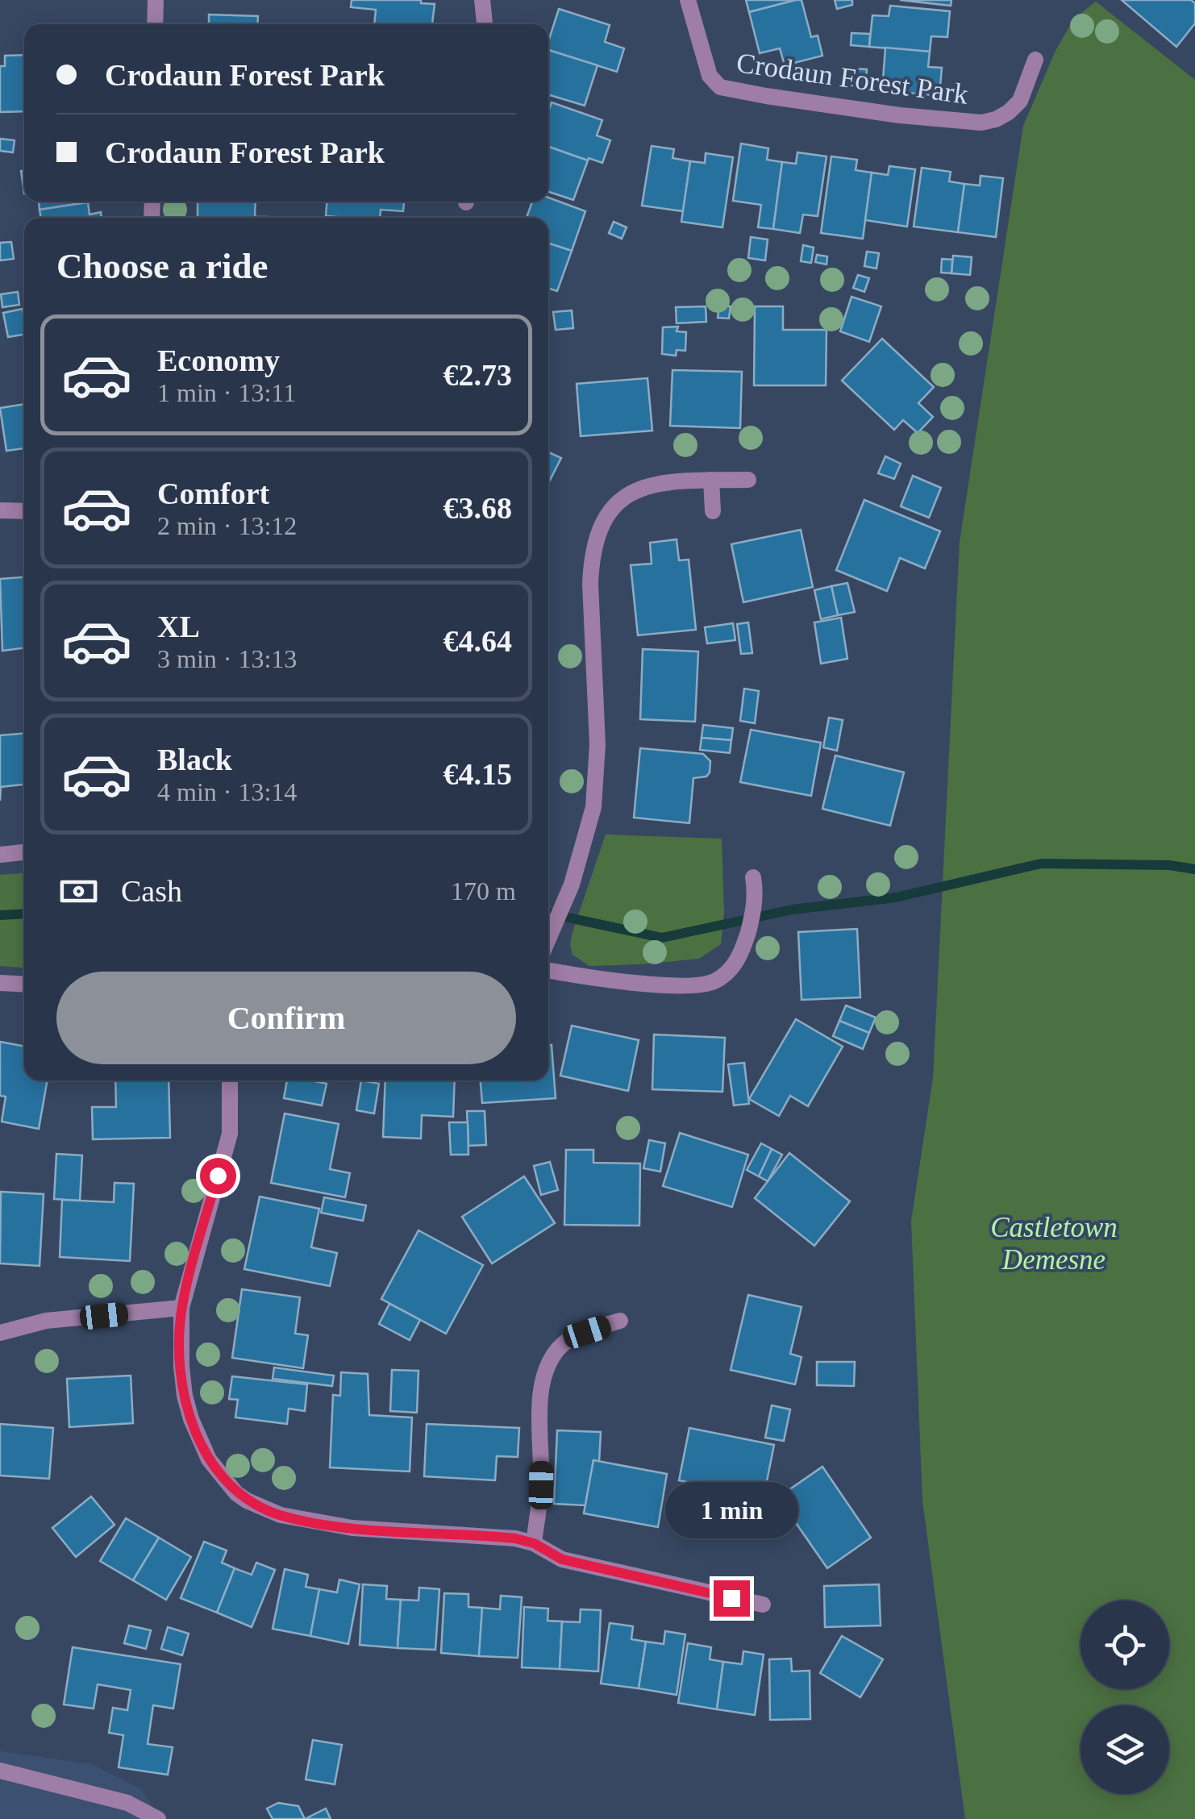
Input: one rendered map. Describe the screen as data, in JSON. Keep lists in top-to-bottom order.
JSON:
{
  "streets": {
    "street": ["Crodaun Forest Park"]
  },
  "parks": ["Castletown Demesne"],
  "page": {
    "banner": ["Crodaun Forest Park", "Crodaun Forest Park"],
    "heading": "Choose a ride",
    "list": [
      {
        "name": "Economy",
        "note": "1 min · 13:11",
        "value": "€2.73"
      },
      {
        "name": "Comfort",
        "note": "2 min · 13:12",
        "value": "€3.68"
      },
      {
        "name": "XL",
        "note": "3 min · 13:13",
        "value": "€4.64"
      },
      {
        "name": "Black",
        "note": "4 min · 13:14",
        "value": "€4.15"
      }
    ],
    "pay": ["Cash", "170 m"],
    "buttons": "Confirm",
    "bubble": "1 min"
  }
}
